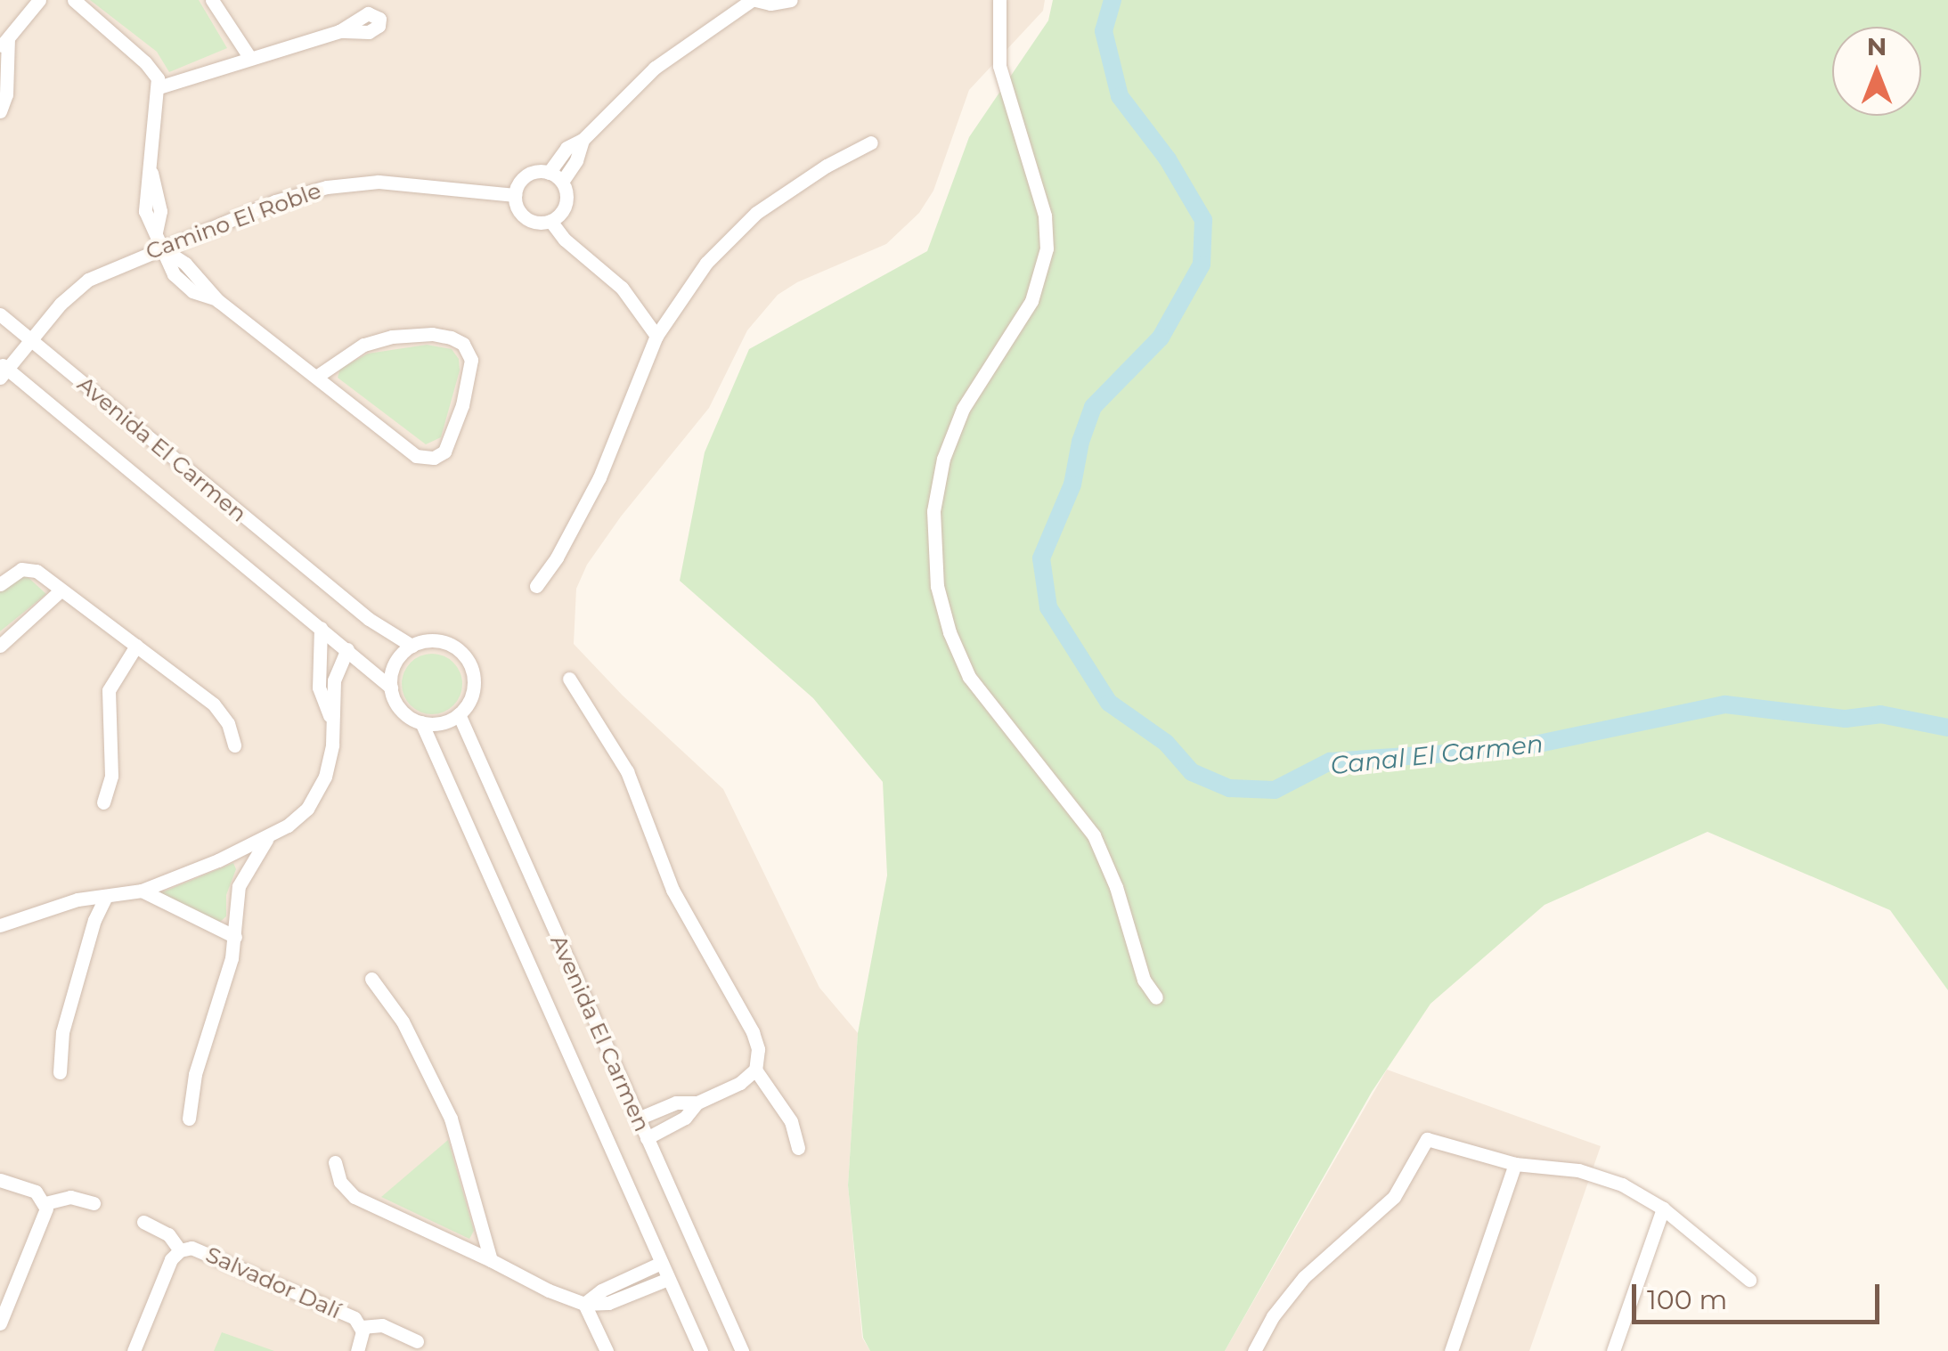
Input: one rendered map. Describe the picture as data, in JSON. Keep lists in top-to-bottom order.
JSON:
{
  "streets": {
    "street": ["Camino El Roble", "Avenida El Carmen", "Salvador Dalí"]
  },
  "crossings": [
    ["Camino El Roble", "Avenida El Carmen"]
  ],
  "water": ["Canal El Carmen"],
  "scale_bar": "100 m",
  "north": "top"
}
